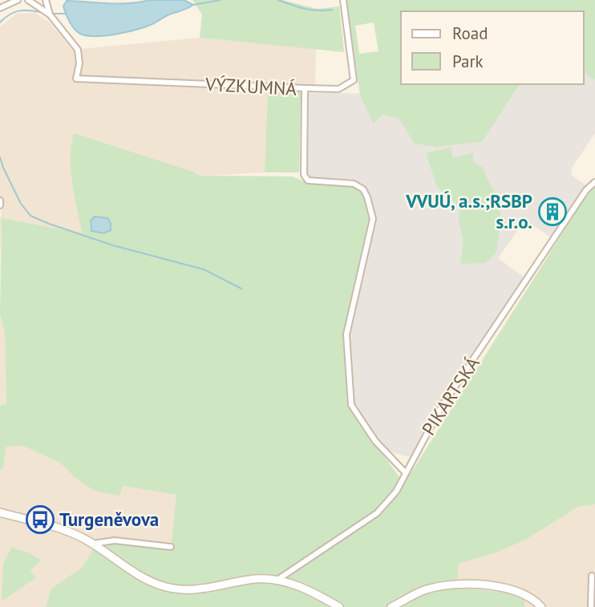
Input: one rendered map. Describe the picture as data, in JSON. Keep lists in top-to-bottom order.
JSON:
{
  "streets": {
    "street": ["VÝZKUMNÁ", "PIKARTSKÁ"]
  },
  "crossings": [
    ["VÝZKUMNÁ", "PIKARTSKÁ"]
  ],
  "places": {
    "building": ["VVUÚ, a.s.;RSBP s.r.o."],
    "bus stop": ["Turgeněvova"]
  },
  "legend": ["Road", "Park"]
}
